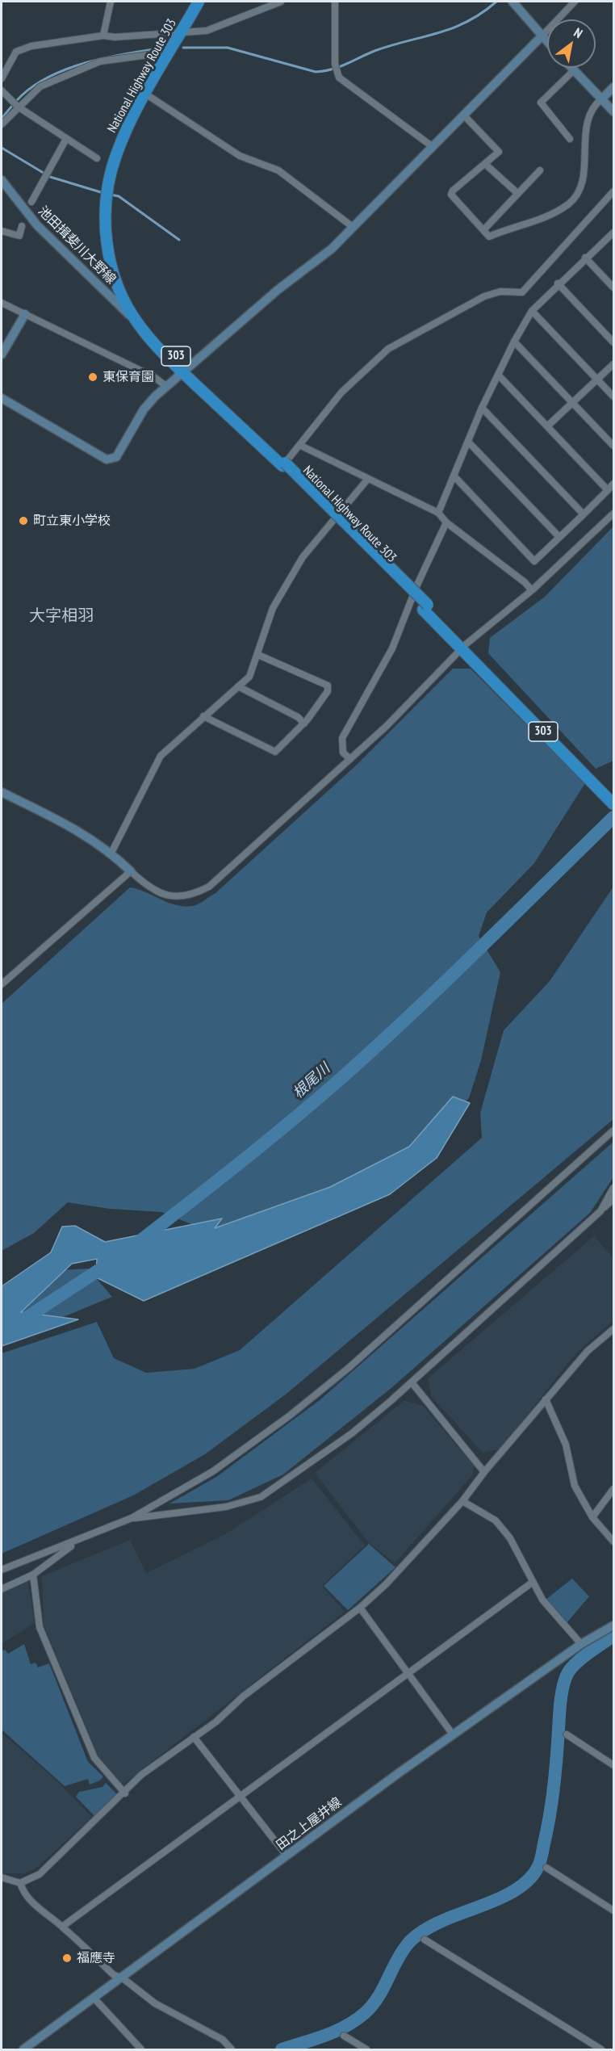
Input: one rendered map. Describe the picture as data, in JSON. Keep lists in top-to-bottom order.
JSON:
{
  "streets": {
    "highway": ["National Highway Route 303", "303"],
    "street": ["池田揖斐川大野線", "田之上屋井線"]
  },
  "crossings": [
    ["National Highway Route 303", "池田揖斐川大野線"]
  ],
  "districts": ["大字相羽"],
  "water": ["根尾川"],
  "places": ["東保育園", "町立東小学校", "福應寺"],
  "north": "top right"
}
